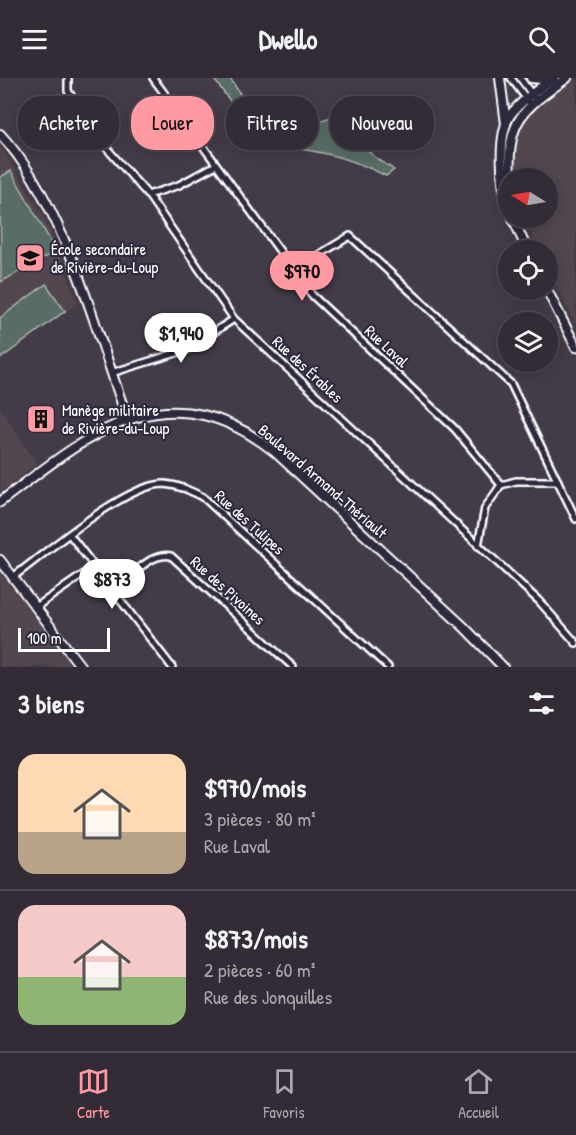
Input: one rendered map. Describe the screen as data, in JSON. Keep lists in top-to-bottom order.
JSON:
{
  "streets": {
    "street": [
      "Rue Laval",
      "Rue des Érables",
      "Boulevard Armand-Thériault",
      "Rue des Tulipes",
      "Rue des Pivoines"
    ]
  },
  "places": {
    "school or university": ["École secondaire de Rivière-du-Loup"],
    "building": ["Manège militaire de Rivière-du-Loup"]
  },
  "scale_bar": "100 m",
  "north": "left",
  "page": {
    "header": "Dwello",
    "chip": [
      "Acheter",
      "Louer",
      "Filtres",
      "Nouveau"
    ],
    "price": ["$970", "$1,940", "$873"],
    "scale": "100 m",
    "heading": "3 biens",
    "list": [
      {
        "name": "$970/mois",
        "note": "3 pièces · 80 m² · Rue Laval"
      },
      {
        "name": "$873/mois",
        "note": "2 pièces · 60 m² · Rue des Jonquilles"
      }
    ],
    "tabs": ["Carte", "Favoris", "Accueil"]
  }
}
